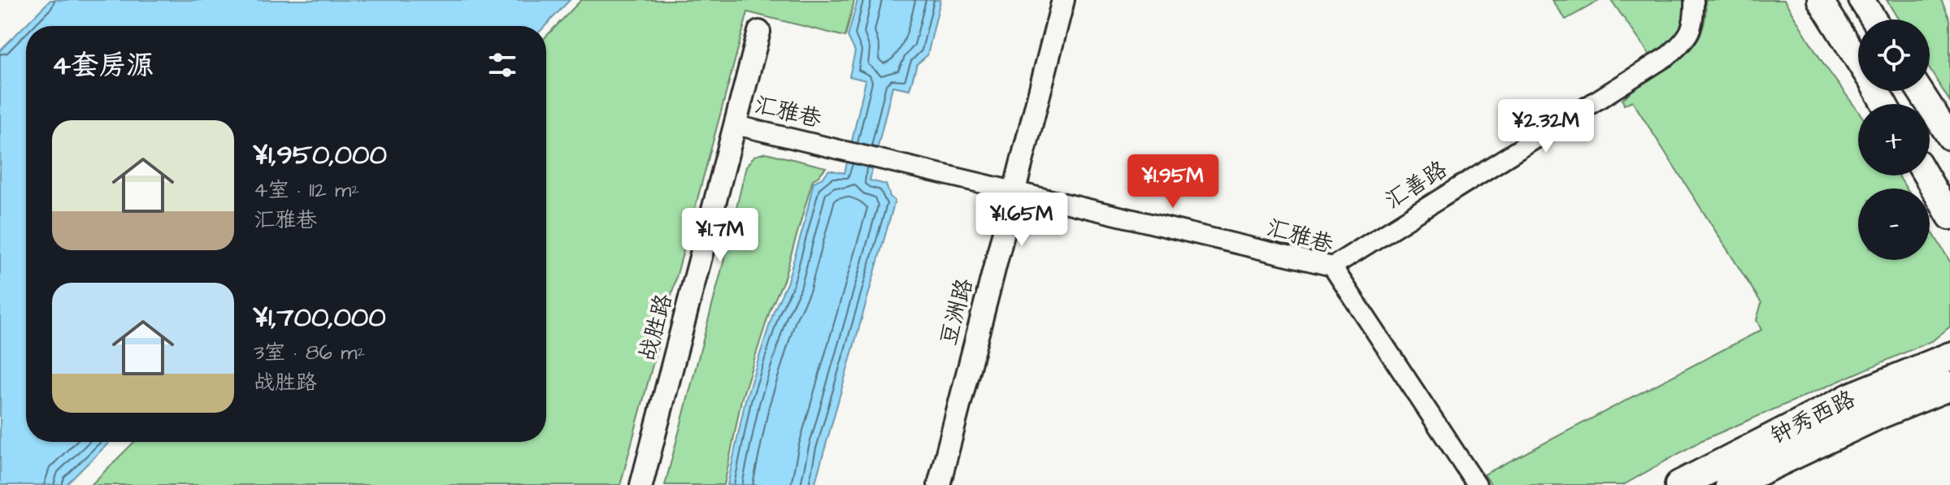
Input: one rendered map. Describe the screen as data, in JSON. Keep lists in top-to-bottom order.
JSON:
{
  "streets": {
    "main road": ["钟秀西路"],
    "street": [
      "汇雅巷",
      "汇善路",
      "豆洲路",
      "战胜路"
    ]
  },
  "crossings": [
    ["汇雅巷", "汇善路"],
    ["汇雅巷", "豆洲路"],
    ["汇雅巷", "战胜路"]
  ],
  "page": {
    "map_buttons": ["+", "−"],
    "heading": "4套房源",
    "price": [
      "¥2.32M",
      "¥1.95M",
      "¥1.65M",
      "¥1.7M"
    ],
    "list": [
      {
        "name": "¥1,950,000",
        "note": "4室 · 112 m² · 汇雅巷"
      },
      {
        "name": "¥1,700,000",
        "note": "3室 · 86 m² · 战胜路"
      }
    ]
  }
}
